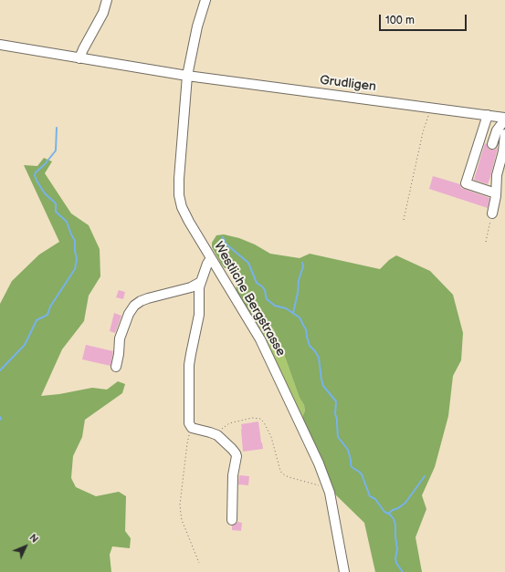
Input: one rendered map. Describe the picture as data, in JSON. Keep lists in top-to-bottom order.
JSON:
{
  "streets": {
    "street": ["Grudligen", "Westliche Bergstrasse"]
  },
  "crossings": [
    ["Grudligen", "Westliche Bergstrasse"]
  ],
  "scale_bar": "100 m",
  "north": "top right"
}
